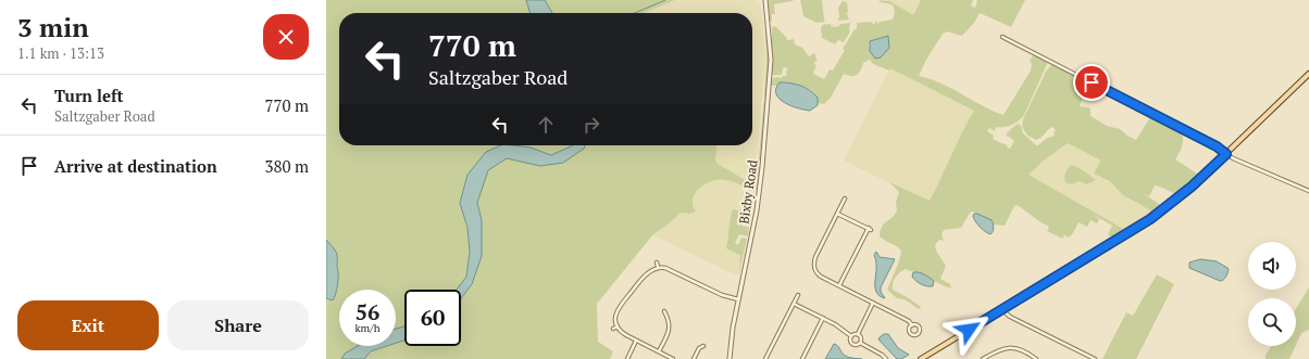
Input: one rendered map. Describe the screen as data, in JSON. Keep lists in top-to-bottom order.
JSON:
{
  "streets": {
    "street": ["Bixby Road"]
  },
  "page": {
    "heading": ["3 min", "1.1 km · 13:13"],
    "turn": ["770 m", "Saltzgaber Road"],
    "list": [
      {
        "name": "Turn left",
        "note": "Saltzgaber Road",
        "value": "770 m"
      },
      {
        "name": "Arrive at destination",
        "value": "380 m"
      }
    ],
    "speed": "56 km/h",
    "limit": "60",
    "buttons": ["Exit", "Share"]
  }
}
